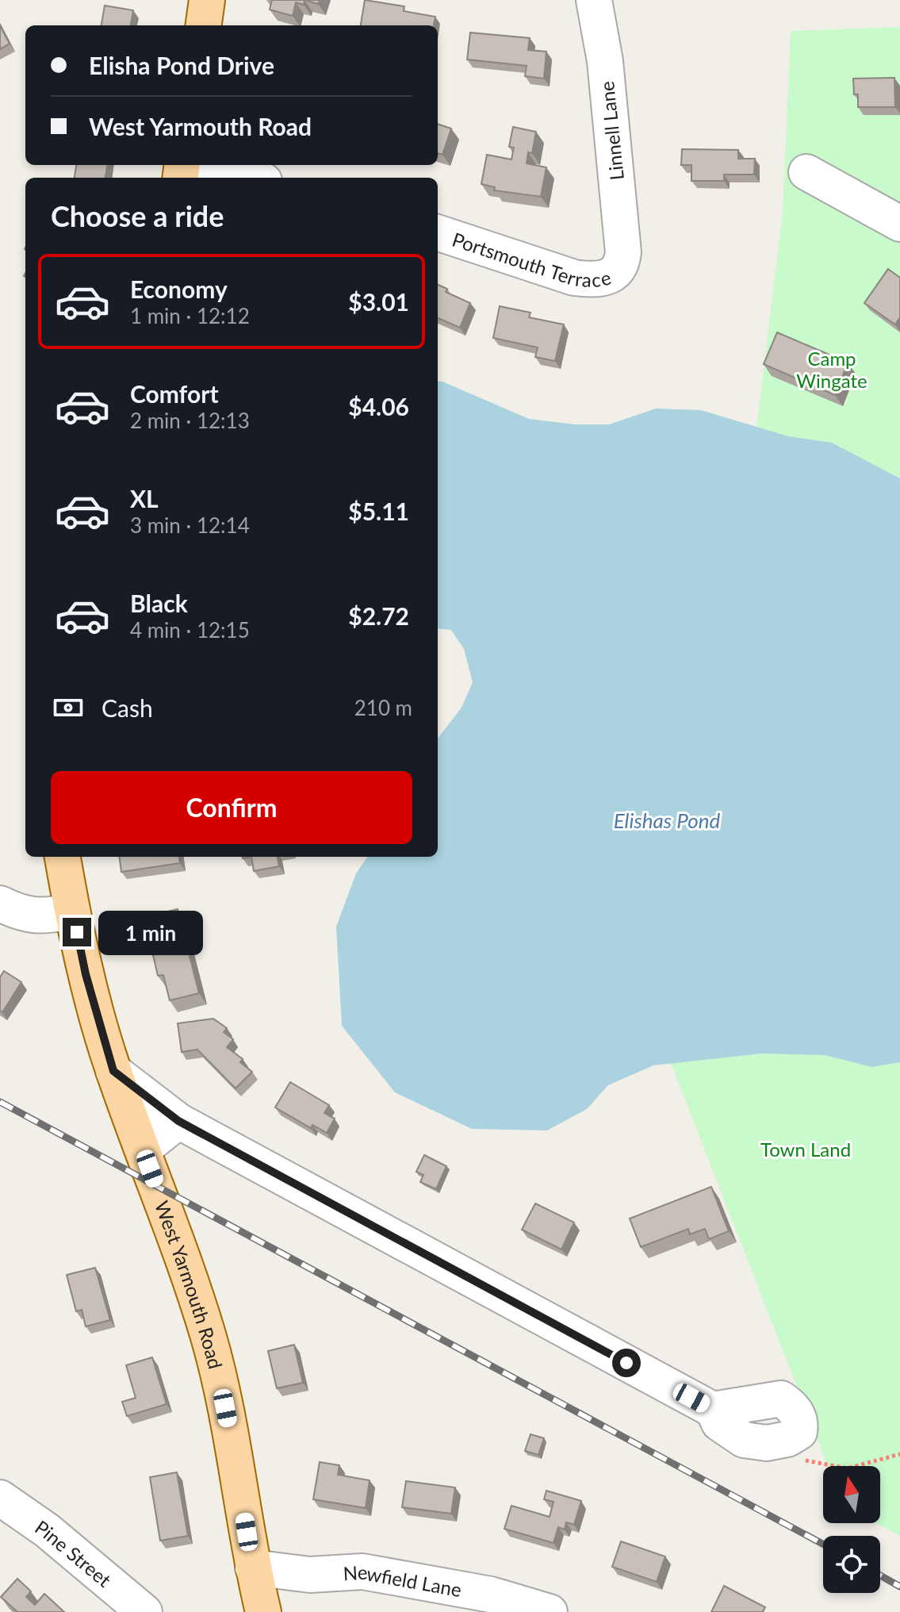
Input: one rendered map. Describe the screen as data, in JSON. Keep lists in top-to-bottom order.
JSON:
{
  "streets": {
    "main road": ["West Yarmouth Road"],
    "street": [
      "Linnell Lane",
      "Portsmouth Terrace",
      "Pine Street",
      "Newfield Lane"
    ]
  },
  "crossings": [
    ["Linnell Lane", "Portsmouth Terrace"],
    ["West Yarmouth Road", "Newfield Lane"]
  ],
  "water": ["Elishas Pond"],
  "parks": ["Camp Wingate", "Town Land"],
  "north": "top",
  "page": {
    "banner": ["Elisha Pond Drive", "West Yarmouth Road"],
    "heading": "Choose a ride",
    "list": [
      {
        "name": "Economy",
        "note": "1 min · 12:12",
        "value": "$3.01"
      },
      {
        "name": "Comfort",
        "note": "2 min · 12:13",
        "value": "$4.06"
      },
      {
        "name": "XL",
        "note": "3 min · 12:14",
        "value": "$5.11"
      },
      {
        "name": "Black",
        "note": "4 min · 12:15",
        "value": "$2.72"
      }
    ],
    "pay": ["Cash", "210 m"],
    "buttons": "Confirm",
    "bubble": "1 min"
  }
}
